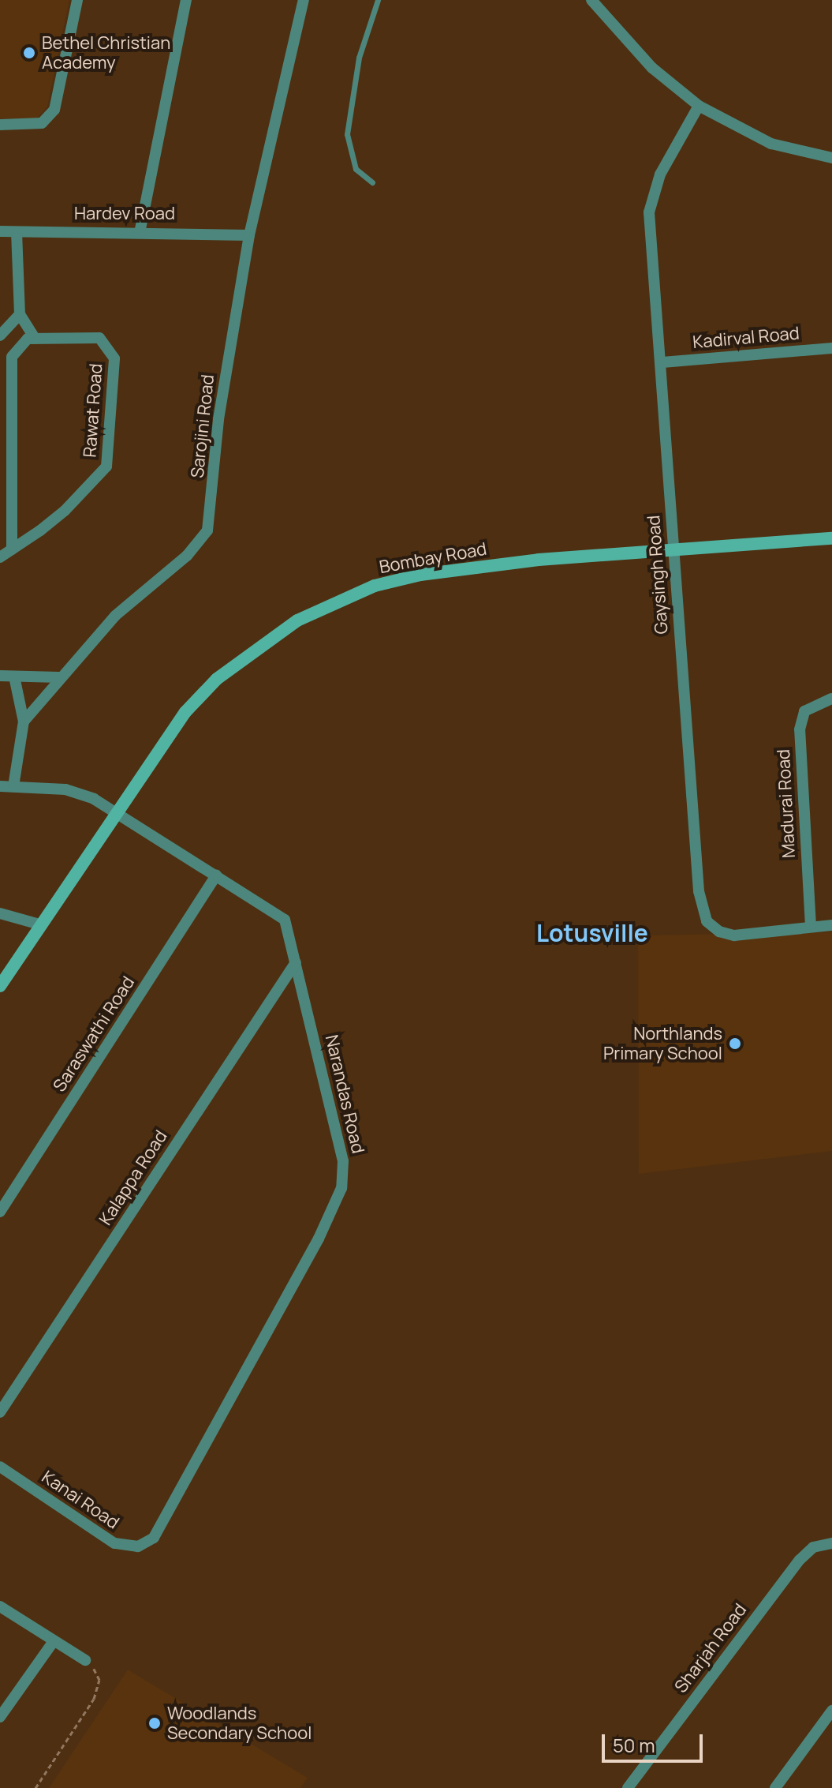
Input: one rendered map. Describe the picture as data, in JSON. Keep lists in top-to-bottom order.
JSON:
{
  "streets": {
    "street": [
      "Hardev Road",
      "Kadirval Road",
      "Rawat Road",
      "Sarojini Road",
      "Bombay Road",
      "Gaysingh Road",
      "Madurai Road",
      "Saraswathi Road",
      "Narandas Road",
      "Kalappa Road",
      "Kanai Road",
      "Sharjah Road"
    ]
  },
  "crossings": [
    ["Hardev Road", "Sarojini Road"],
    ["Kadirval Road", "Gaysingh Road"],
    ["Sarojini Road", "Narandas Road"],
    ["Bombay Road", "Gaysingh Road"],
    ["Bombay Road", "Narandas Road"],
    ["Gaysingh Road", "Madurai Road"],
    ["Saraswathi Road", "Narandas Road"],
    ["Narandas Road", "Kalappa Road"],
    ["Narandas Road", "Kanai Road"]
  ],
  "districts": ["Lotusville"],
  "places": ["Bethel Christian Academy", "Northlands Primary School", "Woodlands Secondary School"],
  "scale_bar": "50 m"
}
